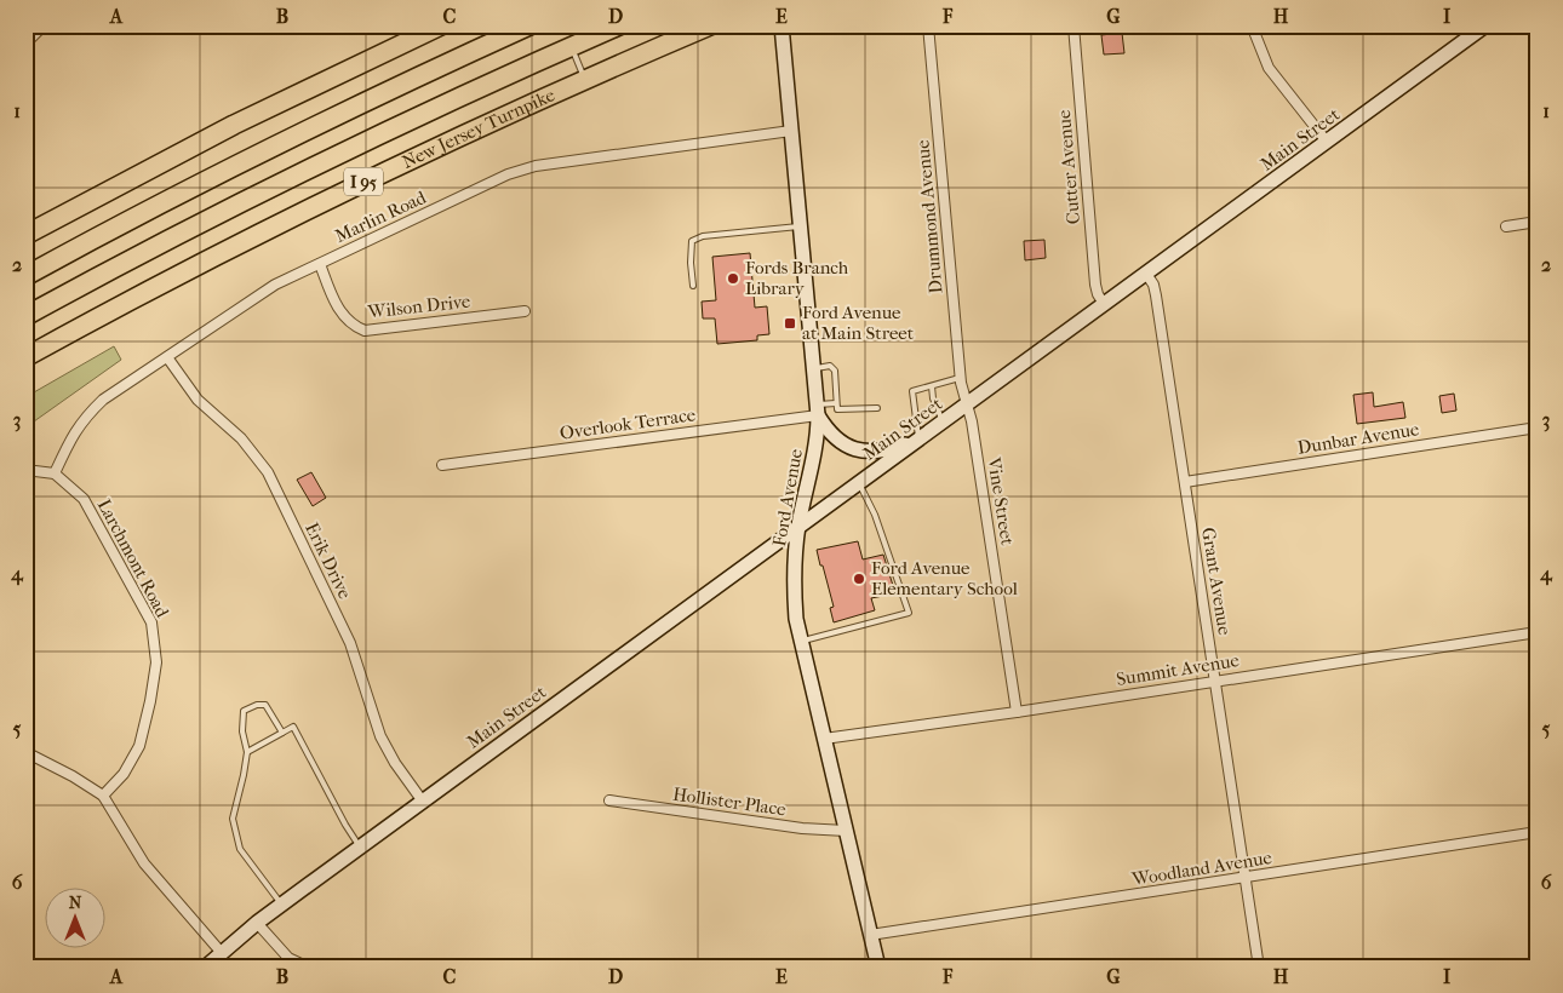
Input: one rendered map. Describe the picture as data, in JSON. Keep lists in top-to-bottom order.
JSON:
{
  "streets": {
    "highway": ["New Jersey Turnpike", "I 95"],
    "main road": ["Main Street", "Ford Avenue"],
    "street": [
      "Cutter Avenue",
      "Marlin Road",
      "Drummond Avenue",
      "Wilson Drive",
      "Overlook Terrace",
      "Dunbar Avenue",
      "Vine Street",
      "Larchmont Road",
      "Erik Drive",
      "Grant Avenue",
      "Summit Avenue",
      "Hollister Place",
      "Woodland Avenue"
    ]
  },
  "crossings": [
    ["Main Street", "Cutter Avenue"],
    ["Main Street", "Drummond Avenue"],
    ["Main Street", "Ford Avenue"],
    ["Main Street", "Vine Street"],
    ["Main Street", "Erik Drive"],
    ["Main Street", "Grant Avenue"],
    ["Marlin Road", "Wilson Drive"],
    ["Marlin Road", "Ford Avenue"],
    ["Marlin Road", "Larchmont Road"],
    ["Marlin Road", "Erik Drive"],
    ["Drummond Avenue", "Vine Street"],
    ["Overlook Terrace", "Ford Avenue"],
    ["Dunbar Avenue", "Grant Avenue"],
    ["Ford Avenue", "Summit Avenue"],
    ["Ford Avenue", "Hollister Place"],
    ["Ford Avenue", "Woodland Avenue"],
    ["Vine Street", "Summit Avenue"],
    ["Grant Avenue", "Summit Avenue"],
    ["Grant Avenue", "Woodland Avenue"]
  ],
  "places": {
    "other": ["Fords Branch Library", "Ford Avenue Elementary School"],
    "transit": ["Ford Avenue at Main Street"]
  },
  "north": "top",
  "grid": {
    "columns": [
      "A",
      "B",
      "C",
      "D",
      "E",
      "F",
      "G",
      "H",
      "I"
    ],
    "rows": [
      "1",
      "2",
      "3",
      "4",
      "5",
      "6"
    ]
  }
}
